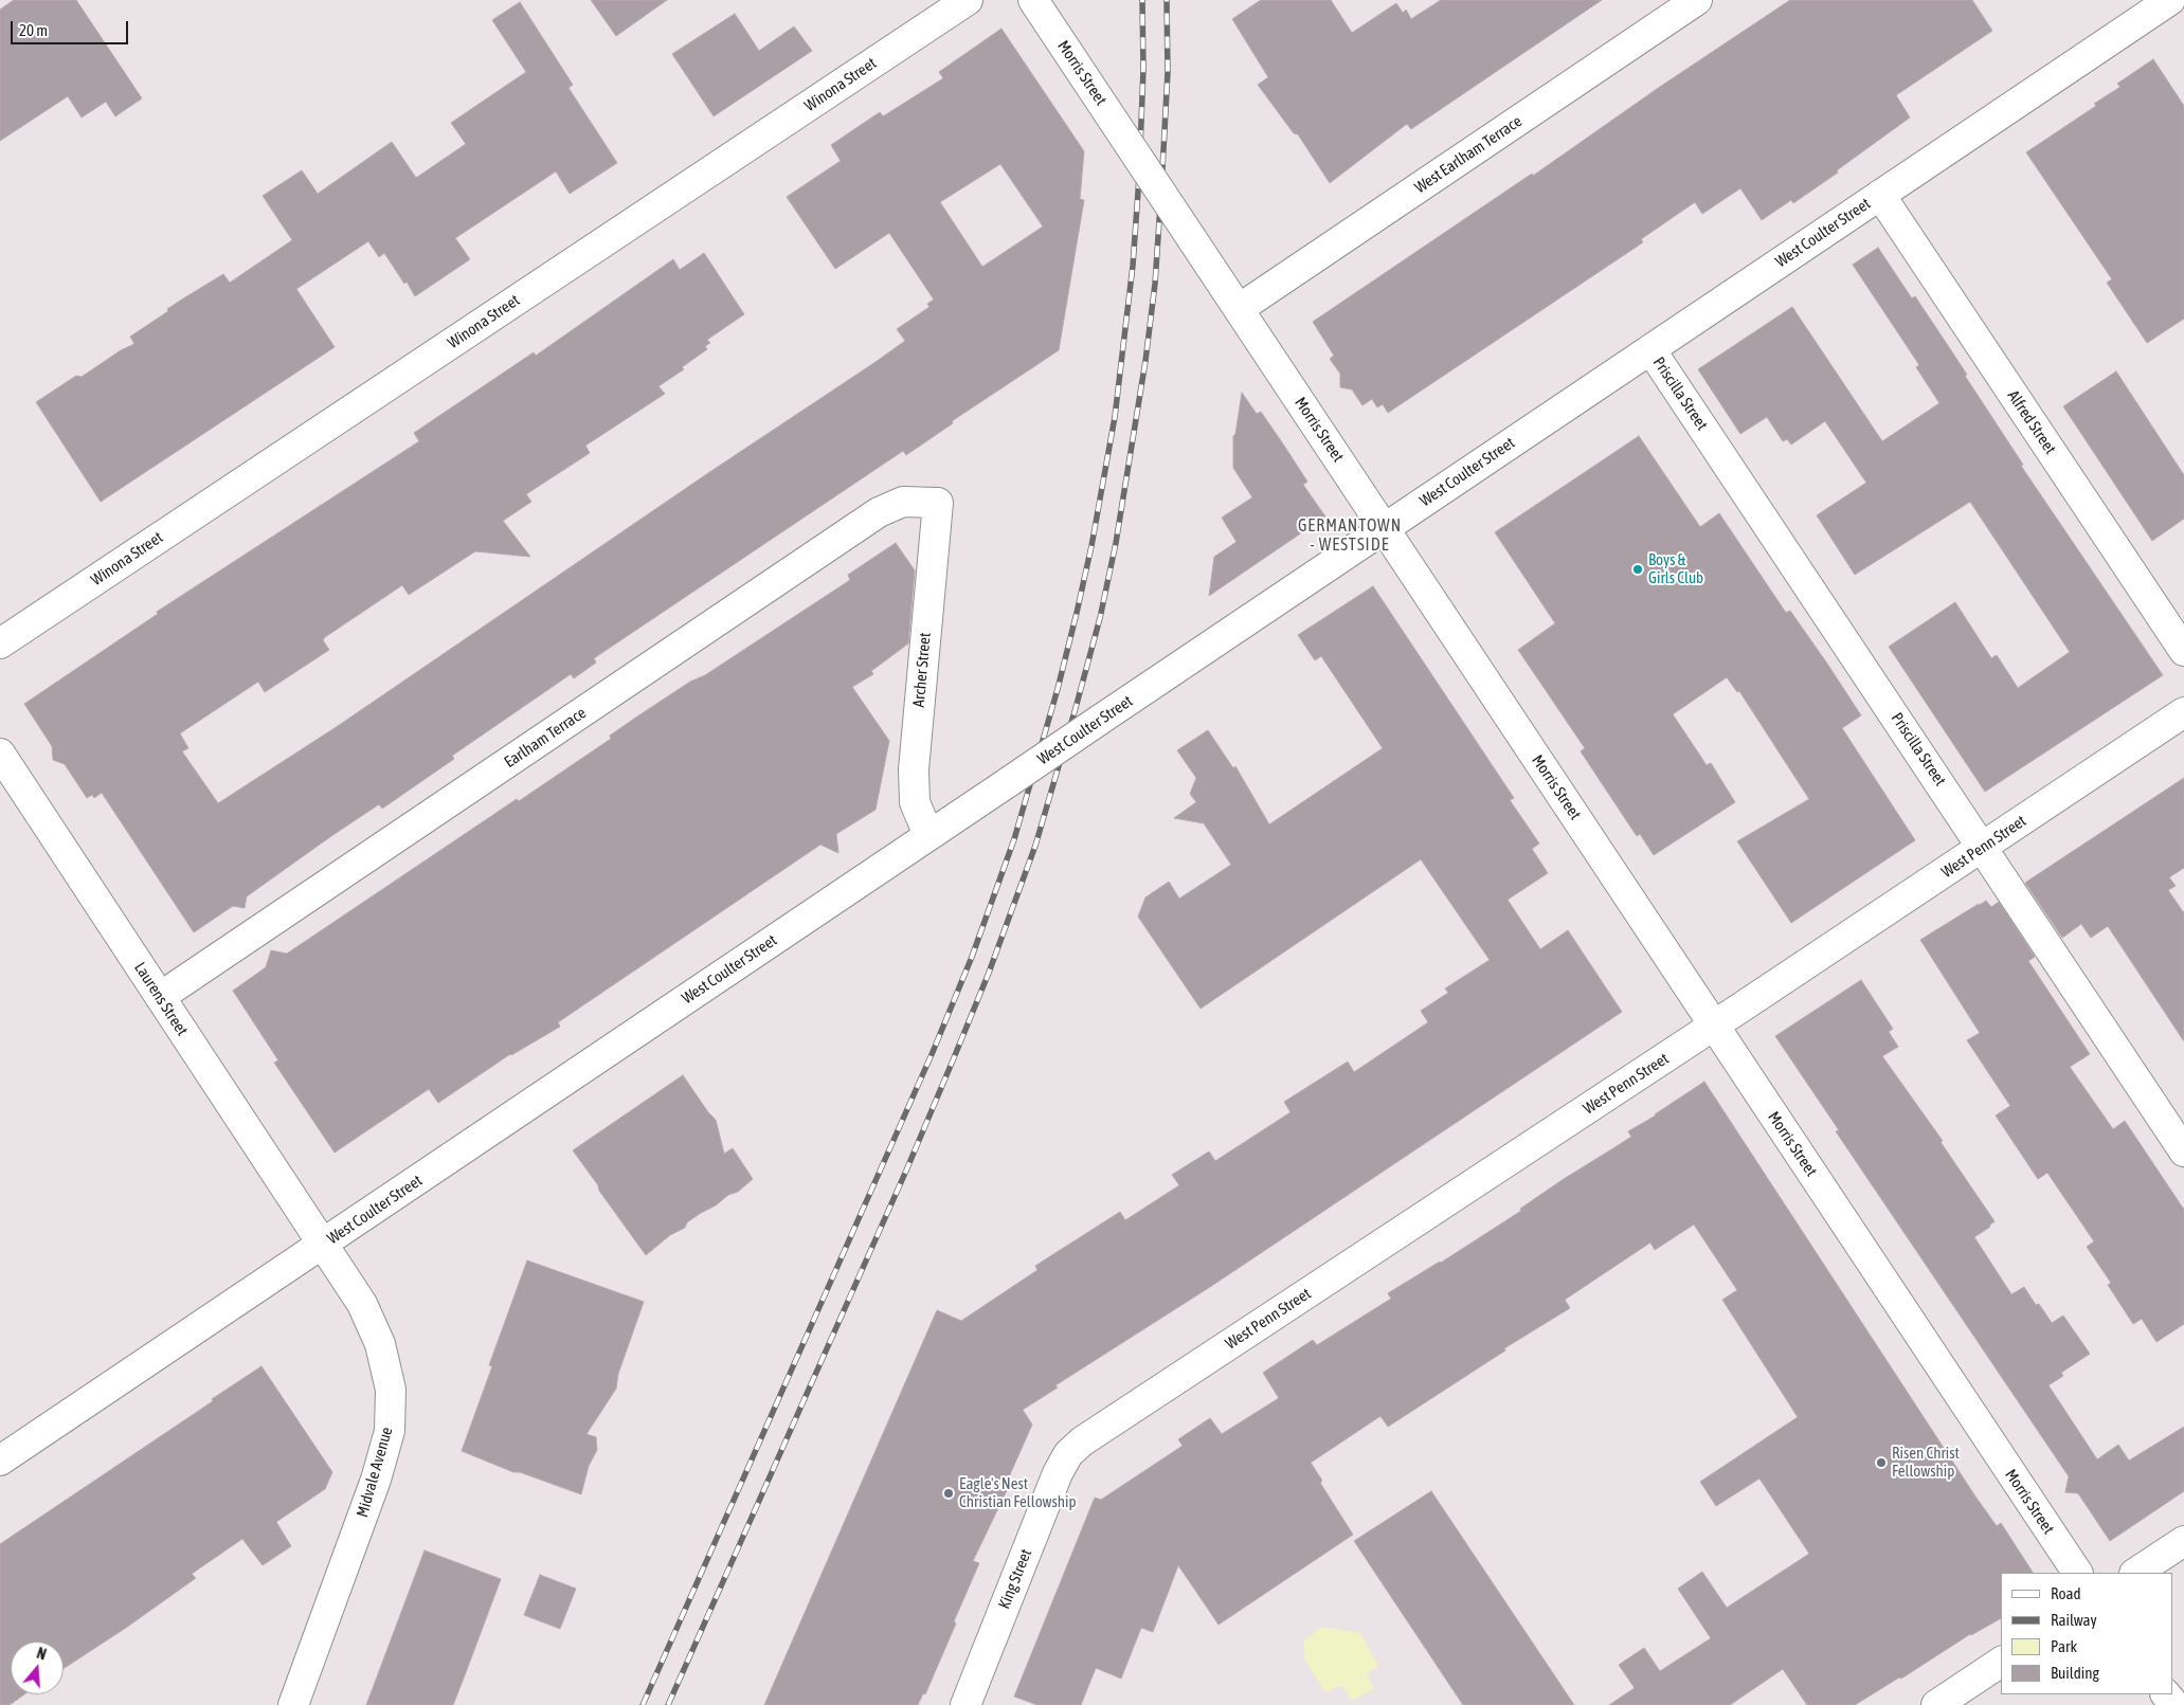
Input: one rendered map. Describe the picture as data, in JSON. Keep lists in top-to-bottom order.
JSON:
{
  "streets": {
    "street": [
      "Morris Street",
      "Winona Street",
      "West Earlham Terrace",
      "West Coulter Street",
      "Priscilla Street",
      "Alfred Street",
      "Archer Street",
      "Earlham Terrace",
      "West Penn Street",
      "Laurens Street",
      "Midvale Avenue",
      "King Street"
    ]
  },
  "crossings": [
    ["Morris Street", "West Earlham Terrace"],
    ["Morris Street", "West Coulter Street"],
    ["Morris Street", "West Penn Street"],
    ["West Coulter Street", "Priscilla Street"],
    ["West Coulter Street", "Alfred Street"],
    ["West Coulter Street", "Archer Street"],
    ["West Coulter Street", "Laurens Street"],
    ["West Coulter Street", "Midvale Avenue"],
    ["Priscilla Street", "West Penn Street"],
    ["Archer Street", "Earlham Terrace"],
    ["Earlham Terrace", "Laurens Street"],
    ["West Penn Street", "King Street"],
    ["Laurens Street", "Midvale Avenue"]
  ],
  "districts": ["GERMANTOWN - WESTSIDE"],
  "places": ["Boys & Girls Club", "Risen Christ Fellowship", "Eagle's Nest Christian Fellowship"],
  "legend": [
    "Road",
    "Railway",
    "Park",
    "Building"
  ],
  "scale_bar": "20 m",
  "north": "top"
}
